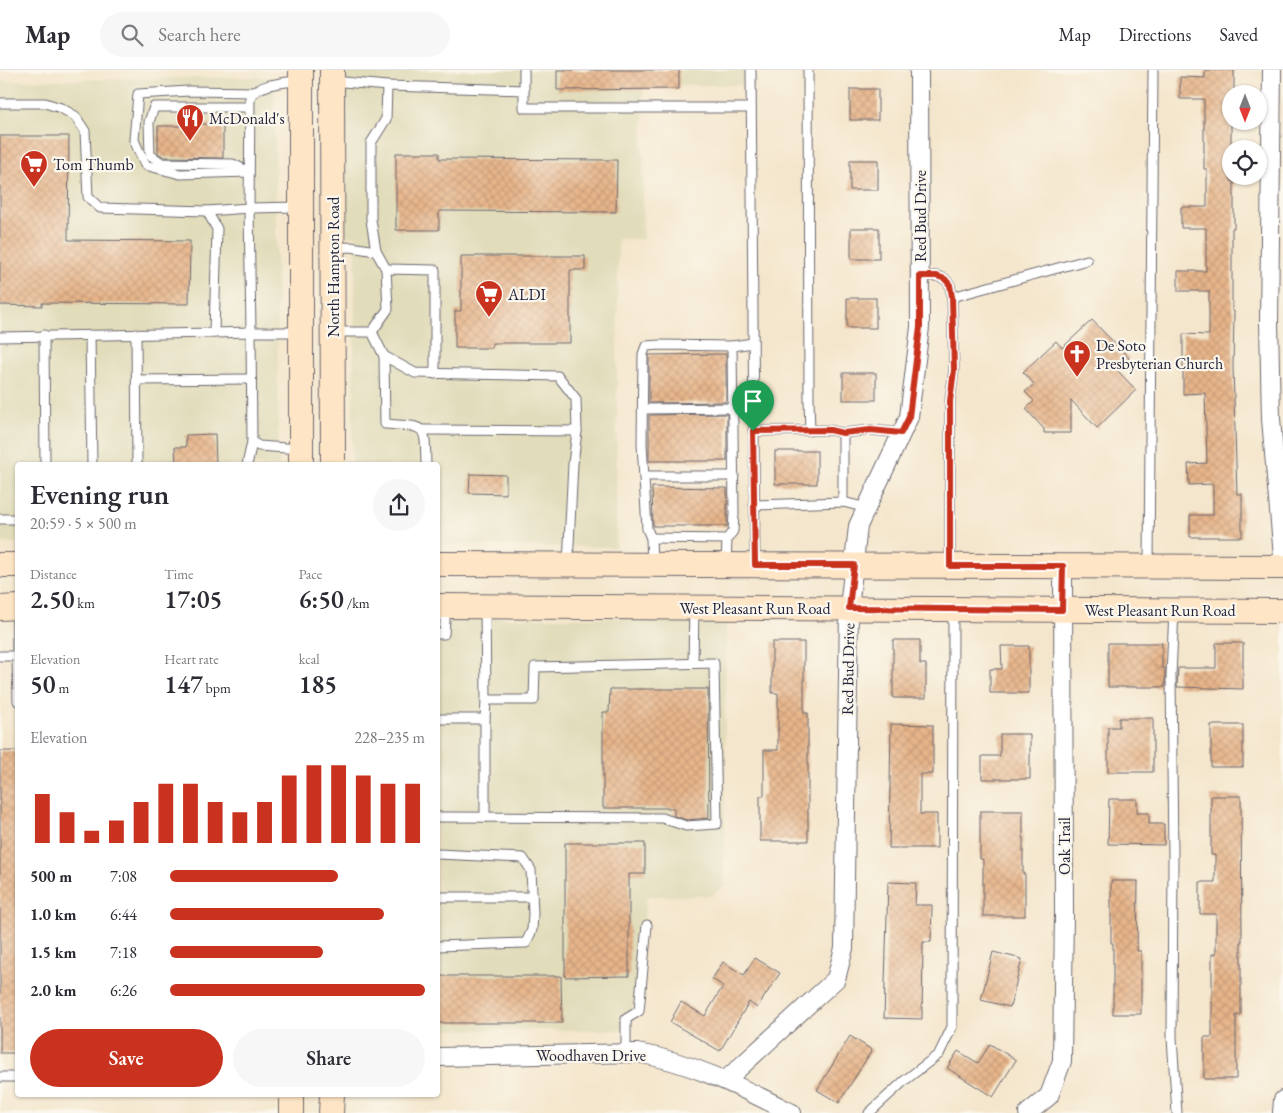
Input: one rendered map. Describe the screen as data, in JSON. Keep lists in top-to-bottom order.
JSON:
{
  "streets": {
    "main road": ["North Hampton Road", "West Pleasant Run Road"],
    "street": ["Red Bud Drive", "Oak Trail", "Woodhaven Drive"]
  },
  "crossings": [
    ["Red Bud Drive", "West Pleasant Run Road"],
    ["Red Bud Drive", "Woodhaven Drive"],
    ["West Pleasant Run Road", "Oak Trail"]
  ],
  "places": {
    "restaurant": ["McDonald's"],
    "supermarket": ["Tom Thumb", "ALDI"],
    "church": ["De Soto Presbyterian Church"]
  },
  "north": "bottom",
  "page": {
    "header": "Map",
    "search": "Search here",
    "nav": ["Map", "Directions", "Saved"],
    "heading": ["Evening run", "20:59 · 5 × 500 m"],
    "stats": [
      ["Distance", "2.50 km"],
      ["Time", "17:05"],
      ["Pace", "6:50 /km"],
      ["Elevation", "50 m"],
      ["Heart rate", "147 bpm"],
      ["kcal", "185"]
    ],
    "chart": ["Elevation", "228–235 m"],
    "list": [
      {
        "name": "500 m",
        "note": "7:08"
      },
      {
        "name": "1.0 km",
        "note": "6:44"
      },
      {
        "name": "1.5 km",
        "note": "7:18"
      },
      {
        "name": "2.0 km",
        "note": "6:26"
      }
    ],
    "buttons": ["Save", "Share"]
  }
}
